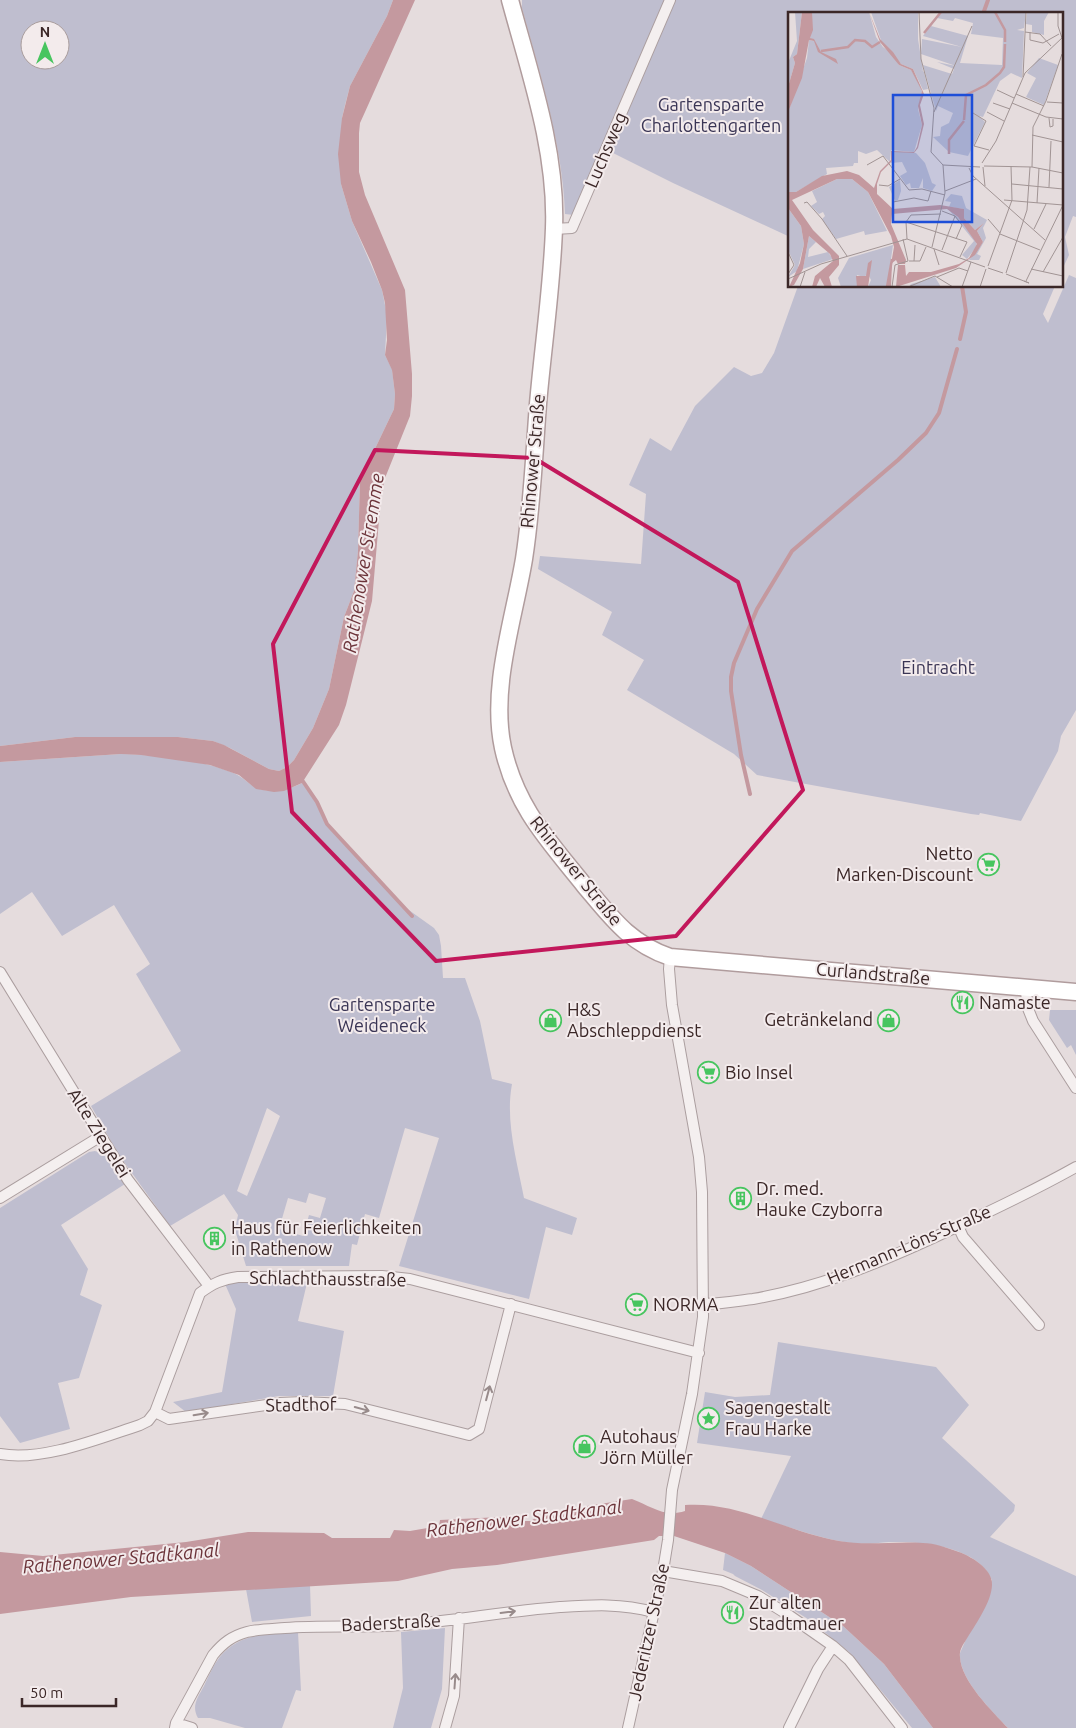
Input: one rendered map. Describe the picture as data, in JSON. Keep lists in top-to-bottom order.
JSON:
{
  "streets": {
    "main road": ["Rhinower Straße", "Curlandstraße"],
    "street": [
      "Luchsweg",
      "Alte Ziegelei",
      "Hermann-Löns-Straße",
      "Schlachthausstraße",
      "Stadthof",
      "Baderstraße",
      "Jederitzer Straße"
    ]
  },
  "crossings": [
    ["Luchsweg", "Rhinower Straße"],
    ["Rhinower Straße", "Curlandstraße"],
    ["Alte Ziegelei", "Schlachthausstraße"],
    ["Schlachthausstraße", "Stadthof"],
    ["Schlachthausstraße", "Jederitzer Straße"],
    ["Baderstraße", "Jederitzer Straße"]
  ],
  "one_way": ["Stadthof", "Baderstraße"],
  "water": ["Rathenower Stremme", "Rathenower Stadtkanal"],
  "parks": ["Gartensparte Charlottengarten", "Eintracht", "Gartensparte Weideneck"],
  "places": {
    "supermarket": ["Netto Marken-Discount", "Bio Insel", "NORMA"],
    "restaurant": ["Namaste", "Zur alten Stadtmauer"],
    "shop": ["H&S Abschleppdienst", "Getränkeland", "Autohaus Jörn Müller"],
    "building": ["Dr. med. Hauke Czyborra", "Haus für Feierlichkeiten in Rathenow"],
    "place": ["Sagengestalt Frau Harke"]
  },
  "scale_bar": "50 m",
  "north": "top"
}
